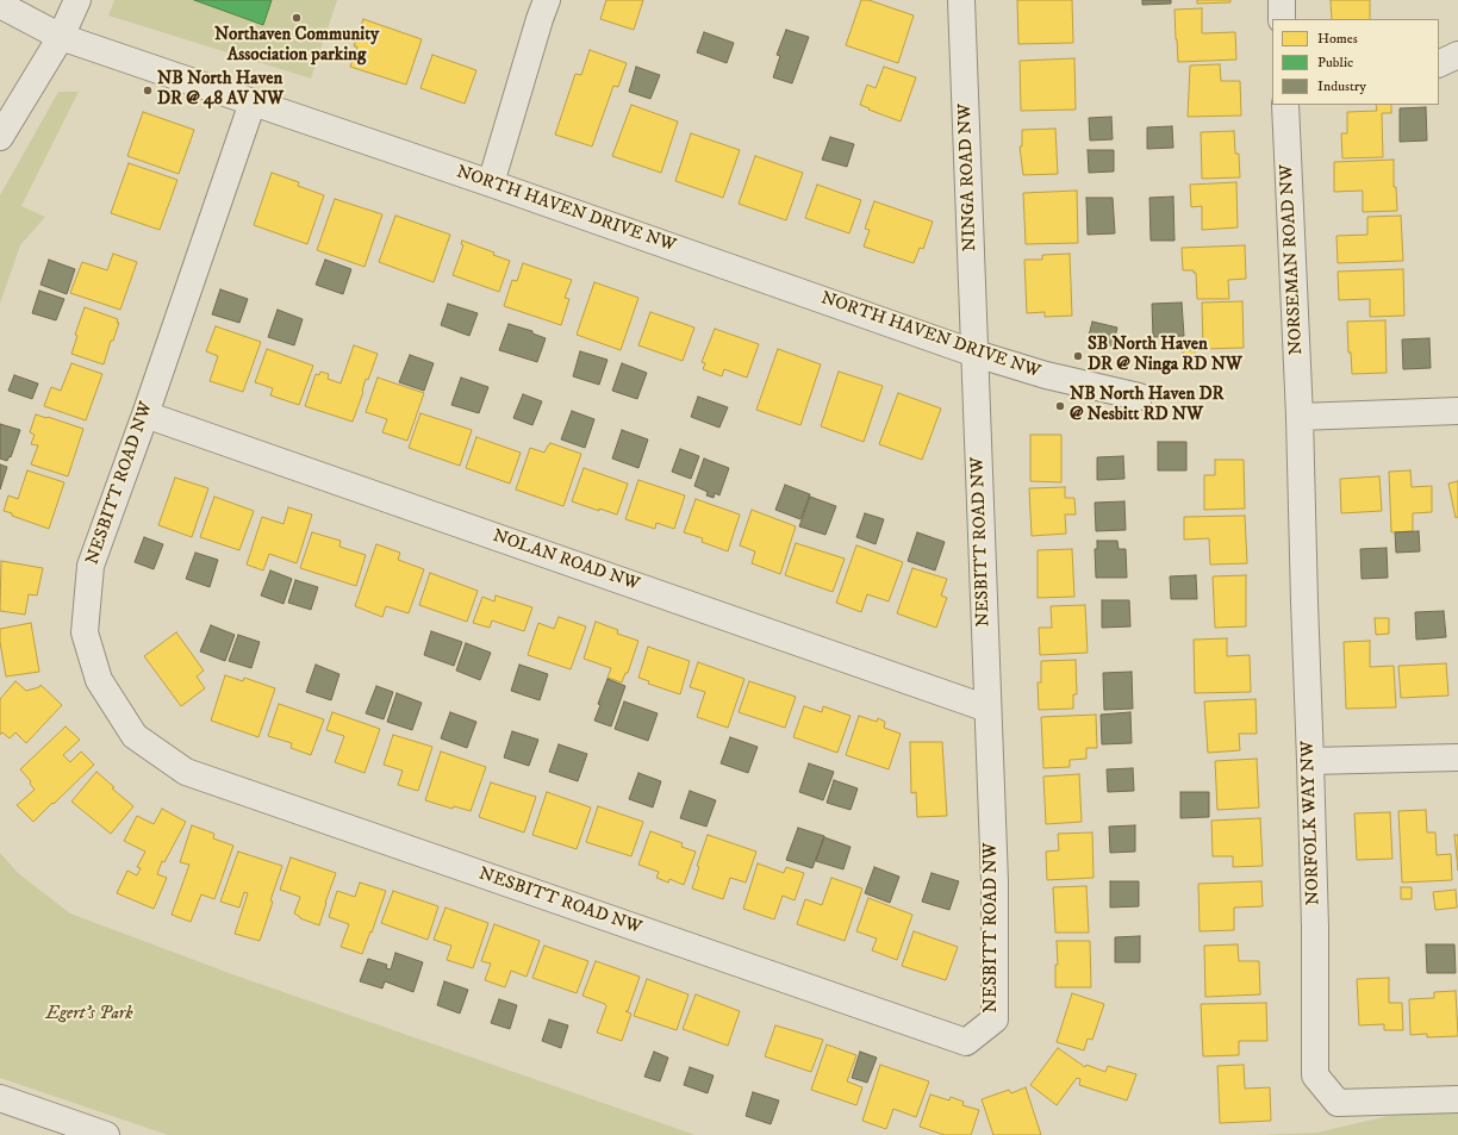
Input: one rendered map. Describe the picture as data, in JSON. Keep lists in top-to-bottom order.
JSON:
{
  "streets": {
    "street": [
      "NINGA ROAD NW",
      "NORTH HAVEN DRIVE NW",
      "NORSEMAN ROAD NW",
      "NESBITT ROAD NW",
      "NOLAN ROAD NW",
      "NORFOLK WAY NW"
    ]
  },
  "crossings": [
    ["NINGA ROAD NW", "NORTH HAVEN DRIVE NW"],
    ["NINGA ROAD NW", "NESBITT ROAD NW"],
    ["NORTH HAVEN DRIVE NW", "NESBITT ROAD NW"],
    ["NORSEMAN ROAD NW", "NORFOLK WAY NW"],
    ["NESBITT ROAD NW", "NOLAN ROAD NW"]
  ],
  "parks": ["Egert's Park"],
  "places": [
    "Northaven Community Association parking",
    "NB North Haven DR @ 48 AV NW",
    "SB North Haven DR @ Ninga RD NW",
    "NB North Haven DR @ Nesbitt RD NW"
  ],
  "legend": ["Homes", "Public", "Industry"]
}
